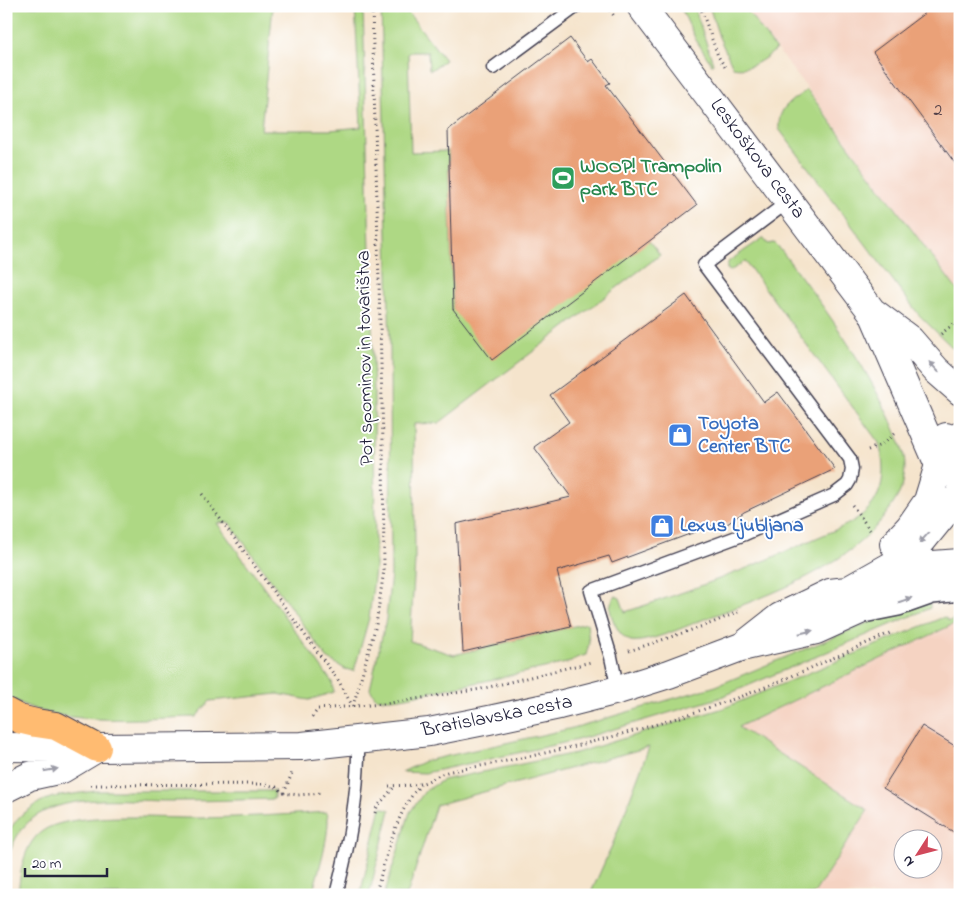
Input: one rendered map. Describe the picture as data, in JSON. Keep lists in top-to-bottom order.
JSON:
{
  "streets": {
    "street": ["Leskoškova cesta", "Bratislavska cesta"],
    "path": ["Pot spominov in tovarištva"]
  },
  "crossings": [
    ["Pot spominov in tovarištva", "Bratislavska cesta"]
  ],
  "places": {
    "sports": ["WOOP! Trampolin park BTC"],
    "shop": ["Toyota Center BTC", "Lexus Ljubljana"]
  },
  "house_numbers": ["2"],
  "scale_bar": "20 m",
  "north": "bottom left"
}
